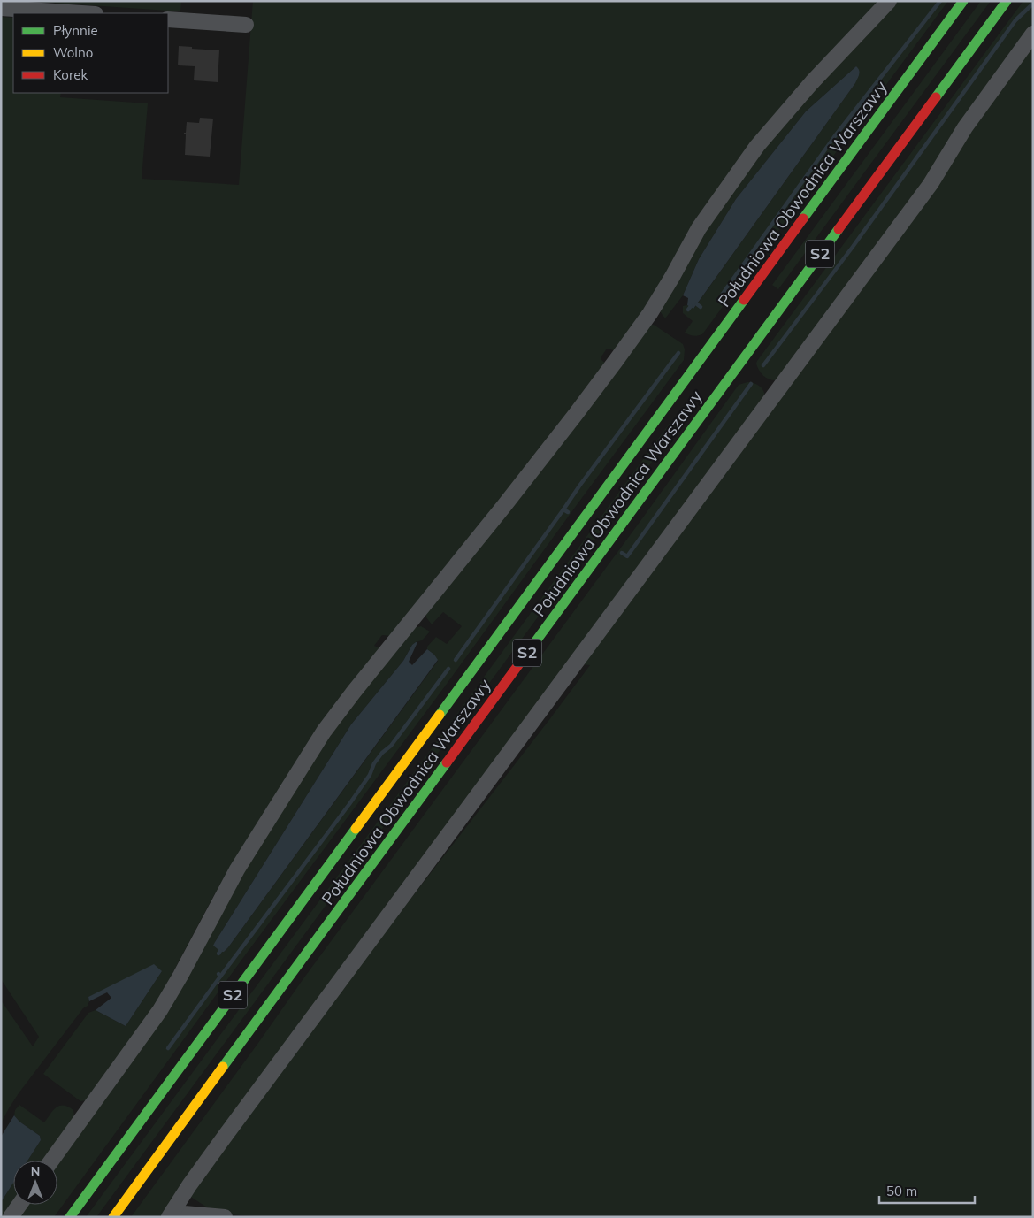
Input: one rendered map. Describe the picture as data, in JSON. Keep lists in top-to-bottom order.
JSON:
{
  "streets": {
    "highway": ["Południowa Obwodnica Warszawy", "S2"]
  },
  "legend": ["Płynnie", "Wolno", "Korek"],
  "scale_bar": "50 m",
  "north": "top"
}
